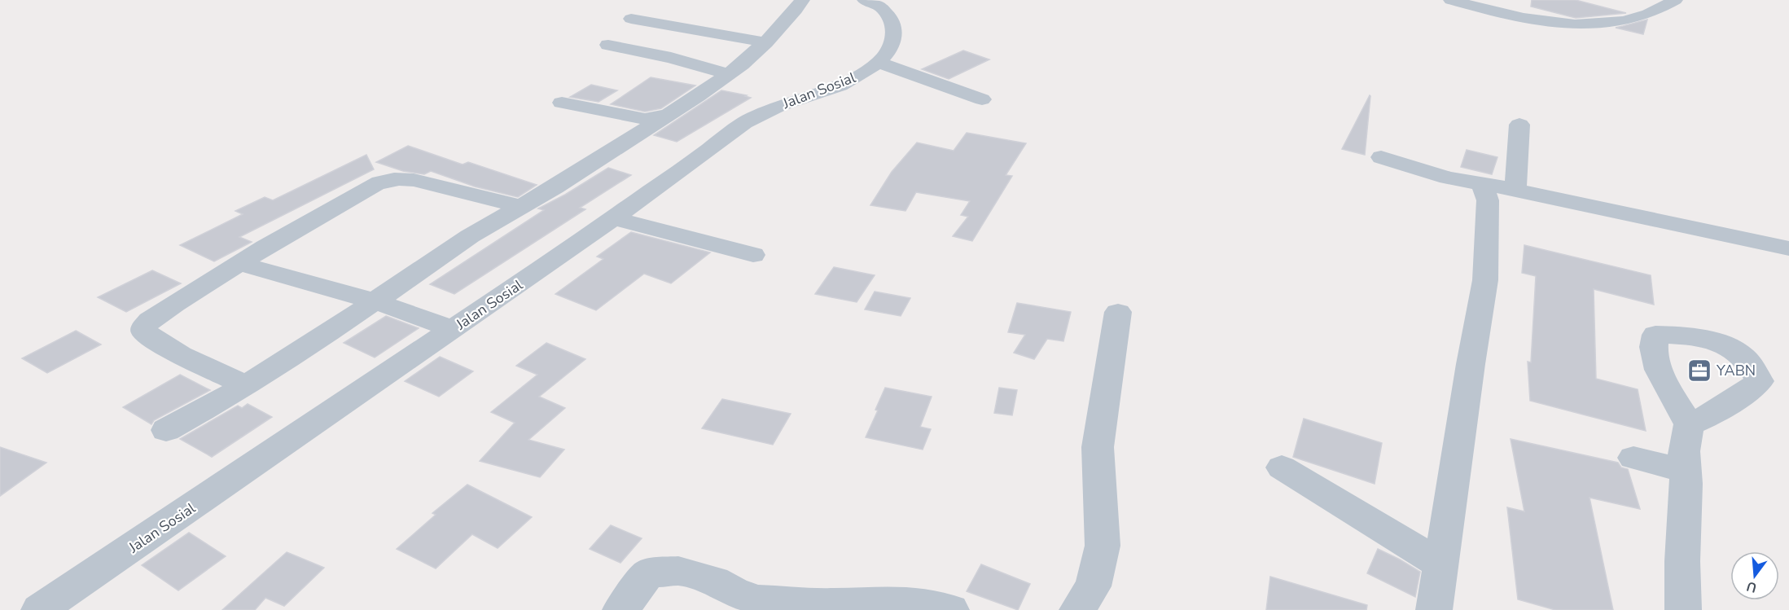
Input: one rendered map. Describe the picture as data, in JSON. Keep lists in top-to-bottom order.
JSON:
{
  "streets": {
    "street": ["Jalan Sosial"]
  },
  "places": {
    "office": ["YABN"]
  },
  "north": "bottom"
}
